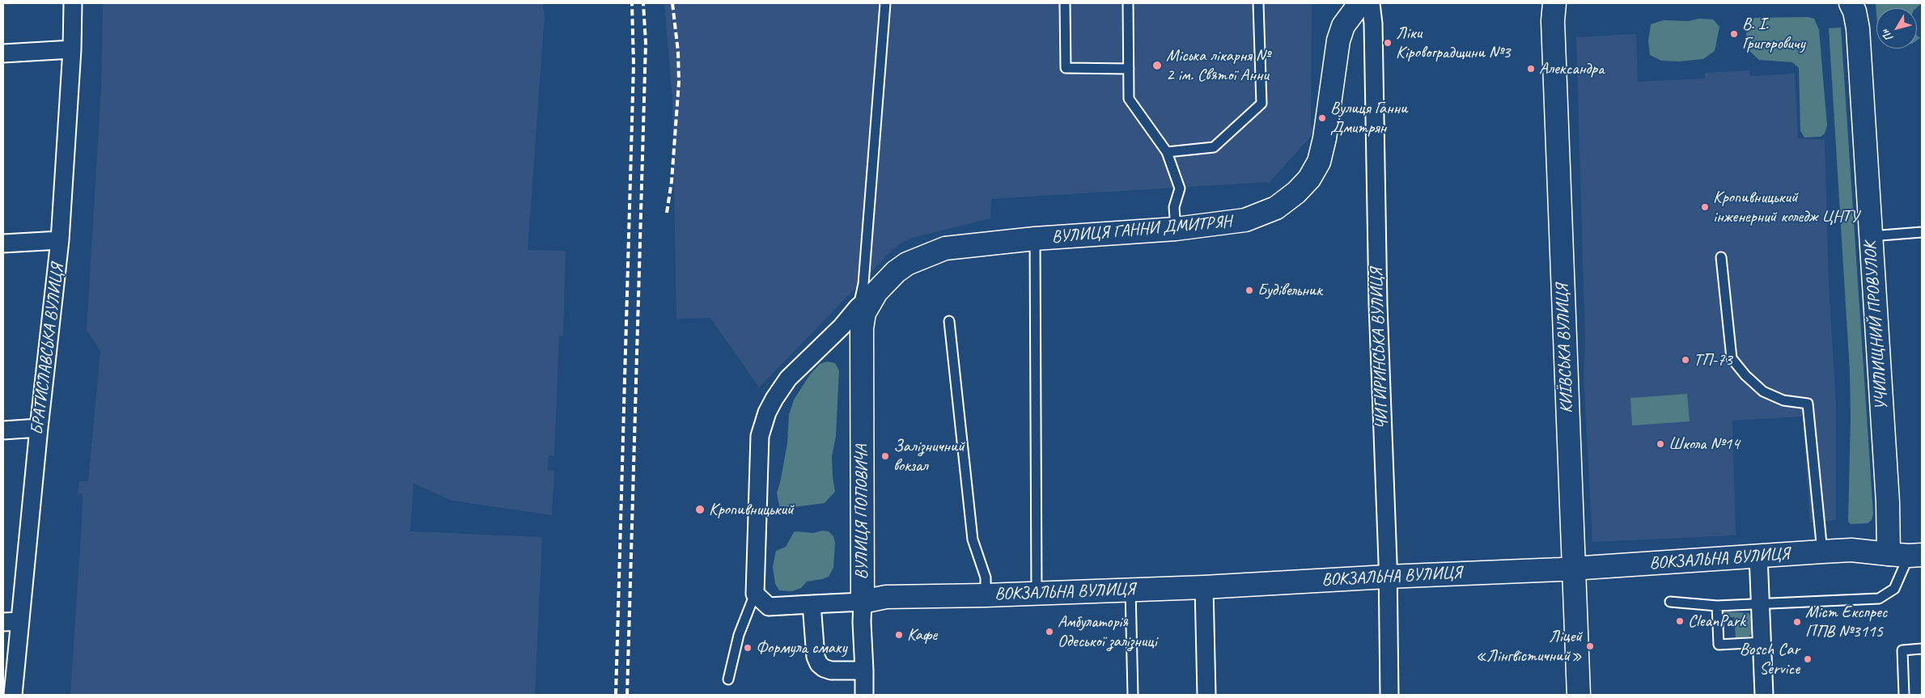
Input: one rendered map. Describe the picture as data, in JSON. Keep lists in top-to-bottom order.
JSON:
{
  "streets": {
    "street": [
      "ВУЛИЦЯ ГАННИ ДМИТРЯН",
      "УЧИЛИЩНИЙ ПРОВУЛОК",
      "ЧИГИРИНСЬКА ВУЛИЦЯ",
      "КИЇВСЬКА ВУЛИЦЯ",
      "БРАТИСЛАВСЬКА ВУЛИЦЯ",
      "ВУЛИЦЯ ПОПОВИЧА",
      "ВОКЗАЛЬНА ВУЛИЦЯ"
    ]
  },
  "crossings": [
    ["ВУЛИЦЯ ГАННИ ДМИТРЯН", "ВУЛИЦЯ ПОПОВИЧА"],
    ["УЧИЛИЩНИЙ ПРОВУЛОК", "ВОКЗАЛЬНА ВУЛИЦЯ"],
    ["ЧИГИРИНСЬКА ВУЛИЦЯ", "ВОКЗАЛЬНА ВУЛИЦЯ"],
    ["КИЇВСЬКА ВУЛИЦЯ", "ВОКЗАЛЬНА ВУЛИЦЯ"],
    ["ВУЛИЦЯ ПОПОВИЧА", "ВОКЗАЛЬНА ВУЛИЦЯ"]
  ],
  "places": [
    "В. І. Григоровичу",
    "Ліки Кіровоградщини №3",
    "Міська лікарня № 2 ім. Святої Анни",
    "Александра",
    "Вулиця Ганни Дмитрян",
    "Кропивницький інженерний коледж ЦНТУ",
    "Будівельник",
    "ТП-73",
    "Школа №14",
    "Залізничний вокзал",
    "Кропивницький",
    "CleanPark",
    "Міст Експрес ППВ №3115",
    "Амбулаторія Одеської залізниці",
    "Кафе",
    "Ліцей «Лінгвістичний»",
    "Формула смаку",
    "Bosch Car Service"
  ],
  "north": "bottom left"
}
